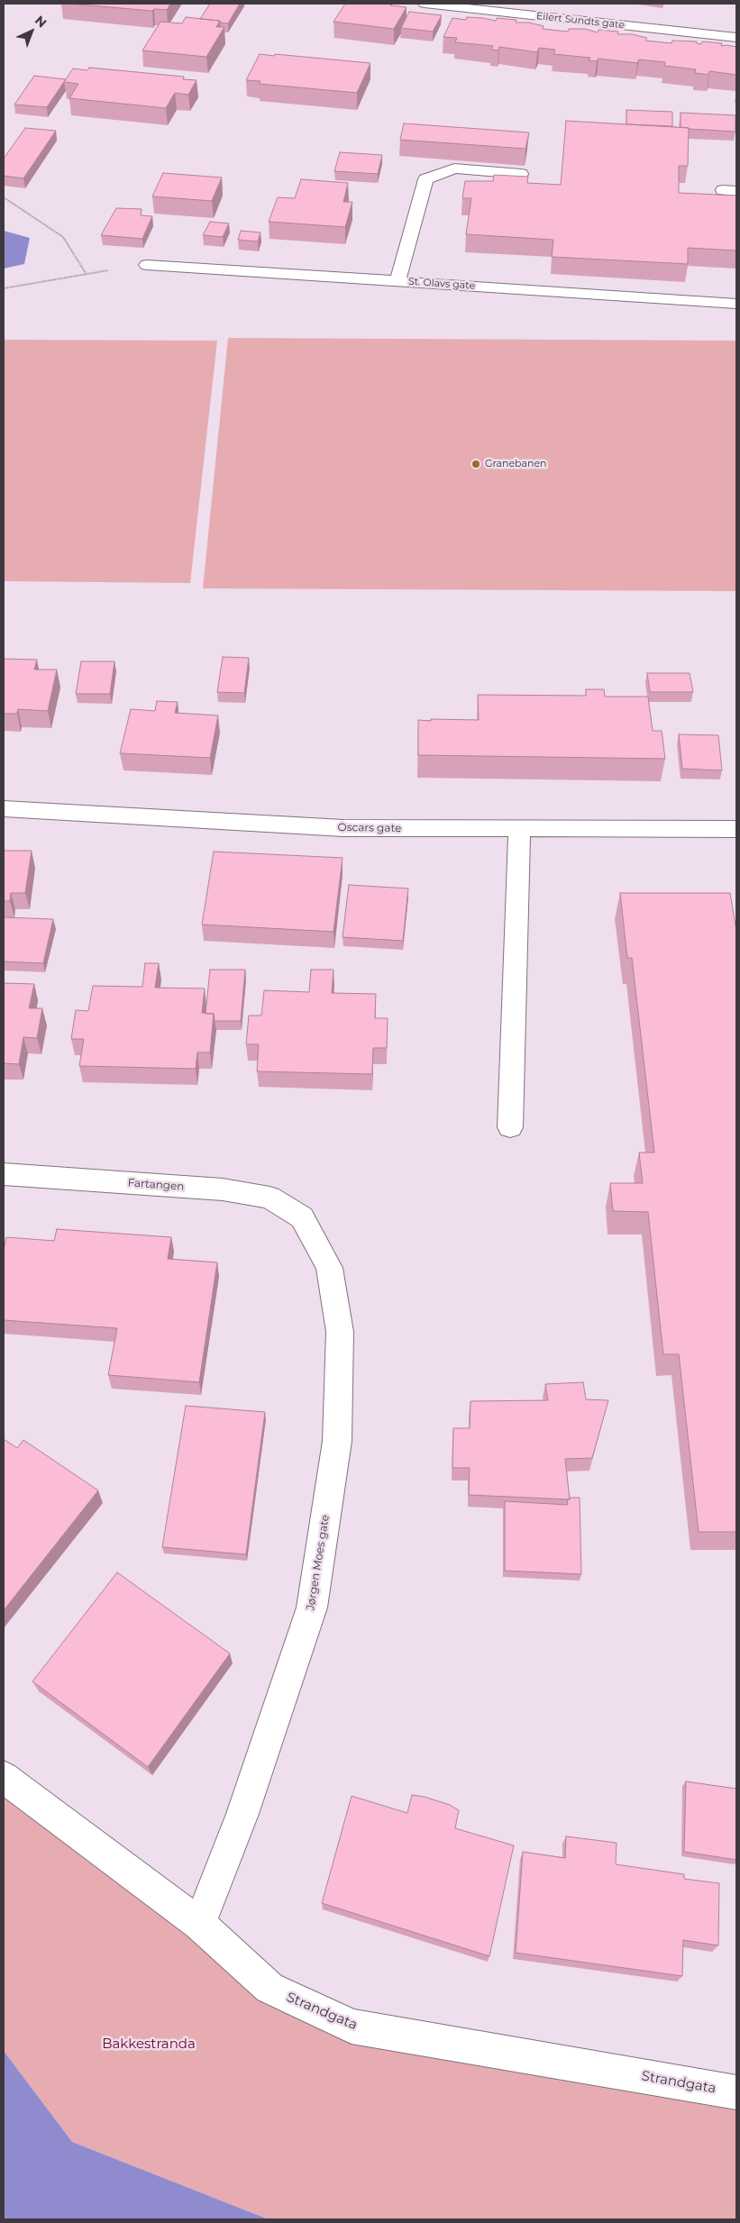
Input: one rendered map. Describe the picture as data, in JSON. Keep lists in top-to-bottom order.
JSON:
{
  "streets": {
    "street": [
      "Eilert Sundts gate",
      "St. Olavs gate",
      "Oscars gate",
      "Fartangen",
      "Jørgen Moes gate",
      "Strandgata"
    ]
  },
  "crossings": [
    ["Fartangen", "Jørgen Moes gate"],
    ["Jørgen Moes gate", "Strandgata"]
  ],
  "parks": ["Bakkestranda"],
  "places": ["Granebanen"],
  "north": "top right"
}
